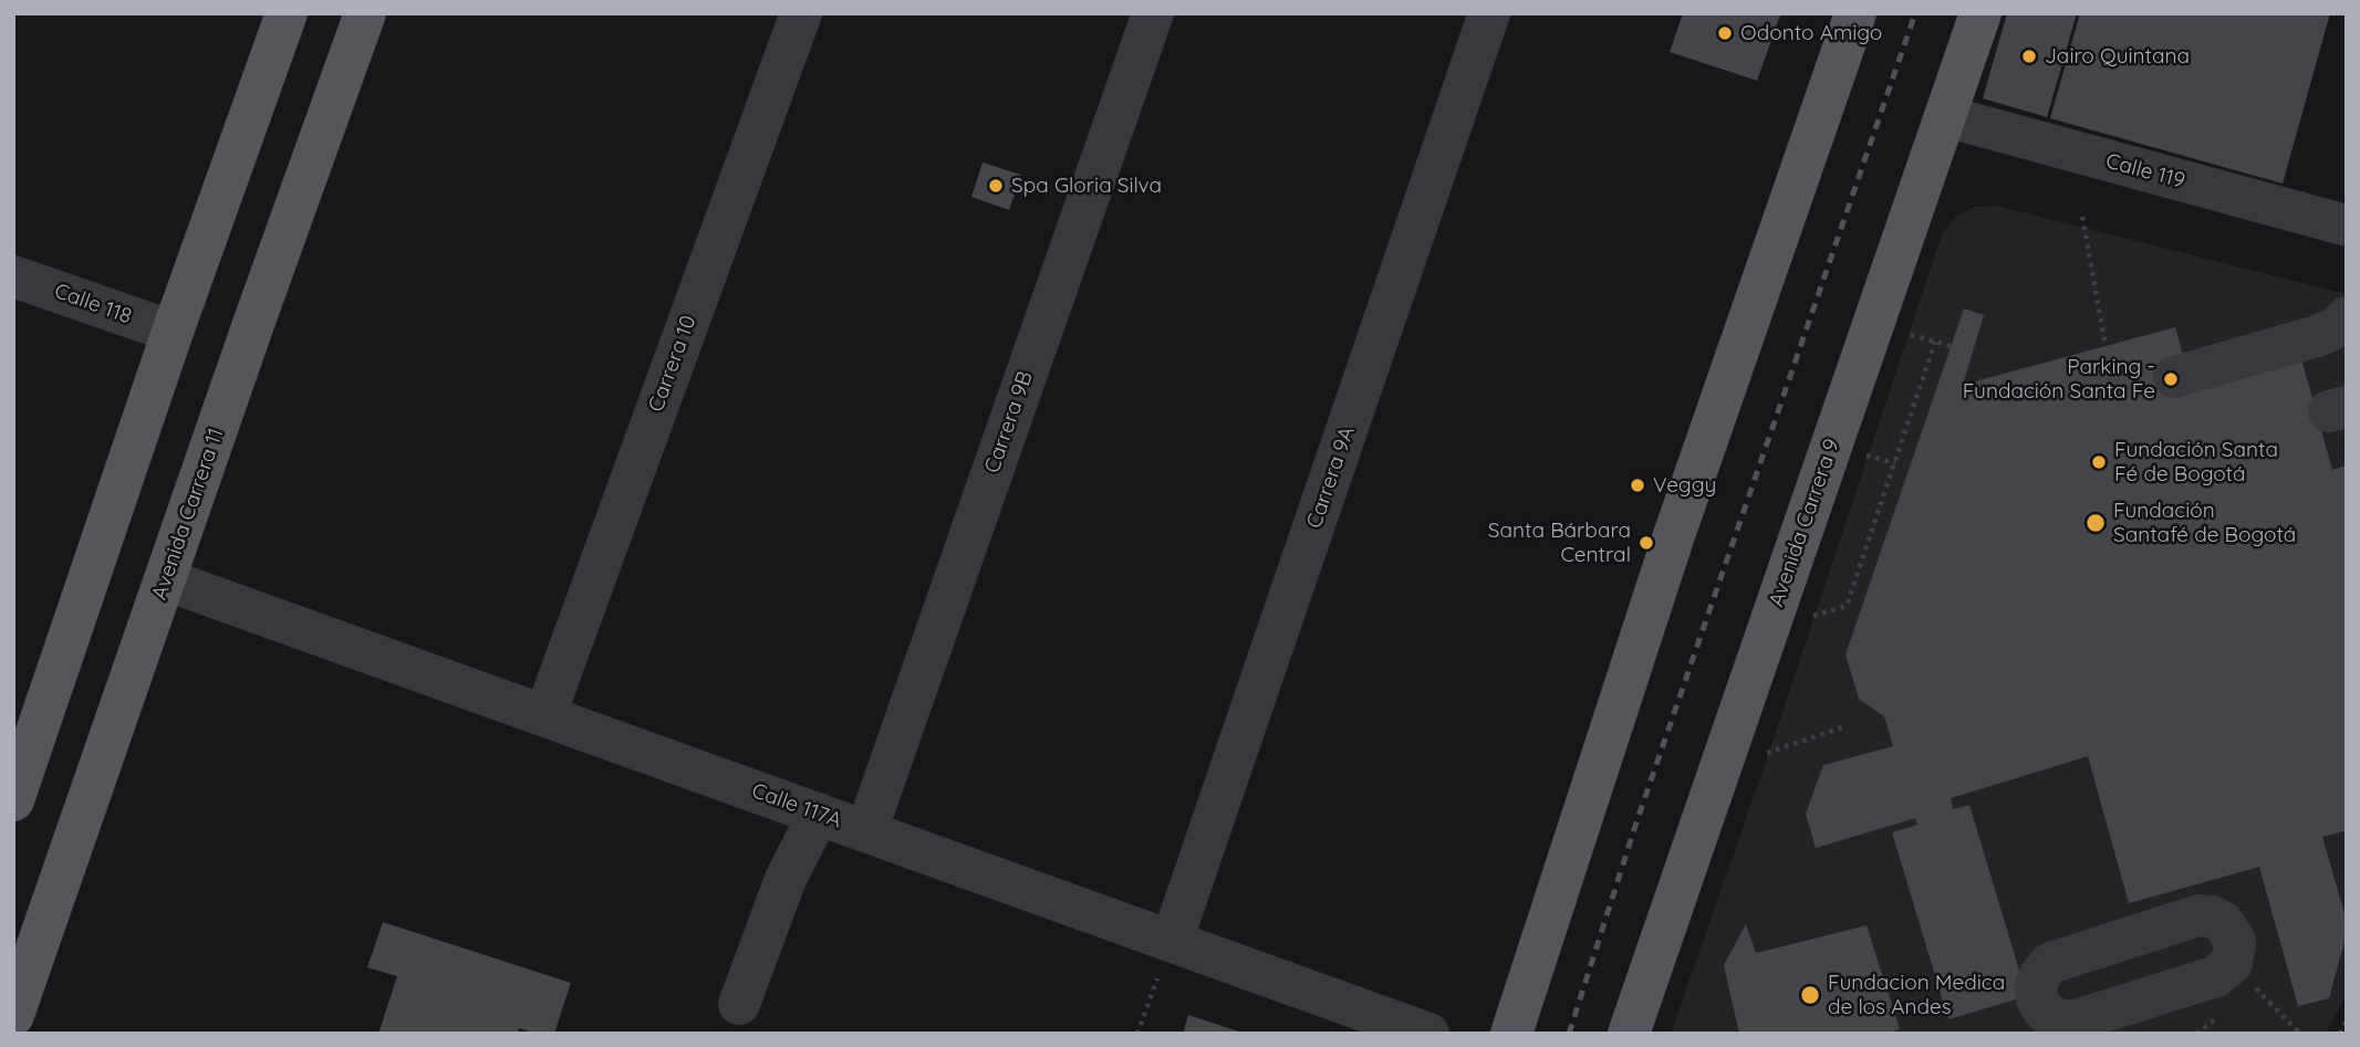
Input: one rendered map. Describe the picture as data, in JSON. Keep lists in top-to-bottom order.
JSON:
{
  "streets": {
    "main road": ["Avenida Carrera 11", "Avenida Carrera 9"],
    "street": [
      "Calle 119",
      "Calle 118",
      "Carrera 10",
      "Carrera 9B",
      "Carrera 9A",
      "Calle 117A"
    ]
  },
  "crossings": [
    ["Calle 119", "Avenida Carrera 9"],
    ["Carrera 10", "Calle 117A"],
    ["Carrera 9B", "Calle 117A"],
    ["Carrera 9A", "Calle 117A"],
    ["Avenida Carrera 11", "Calle 117A"]
  ],
  "places": [
    "Odonto Amigo",
    "Jairo Quintana",
    "Spa Gloria Silva",
    "Parking - Fundación Santa Fe",
    "Fundación Santa Fé de Bogotá",
    "Veggy",
    "Fundación Santafé de Bogotá",
    "Santa Bárbara Central",
    "Fundacion Medica de los Andes"
  ]
}
